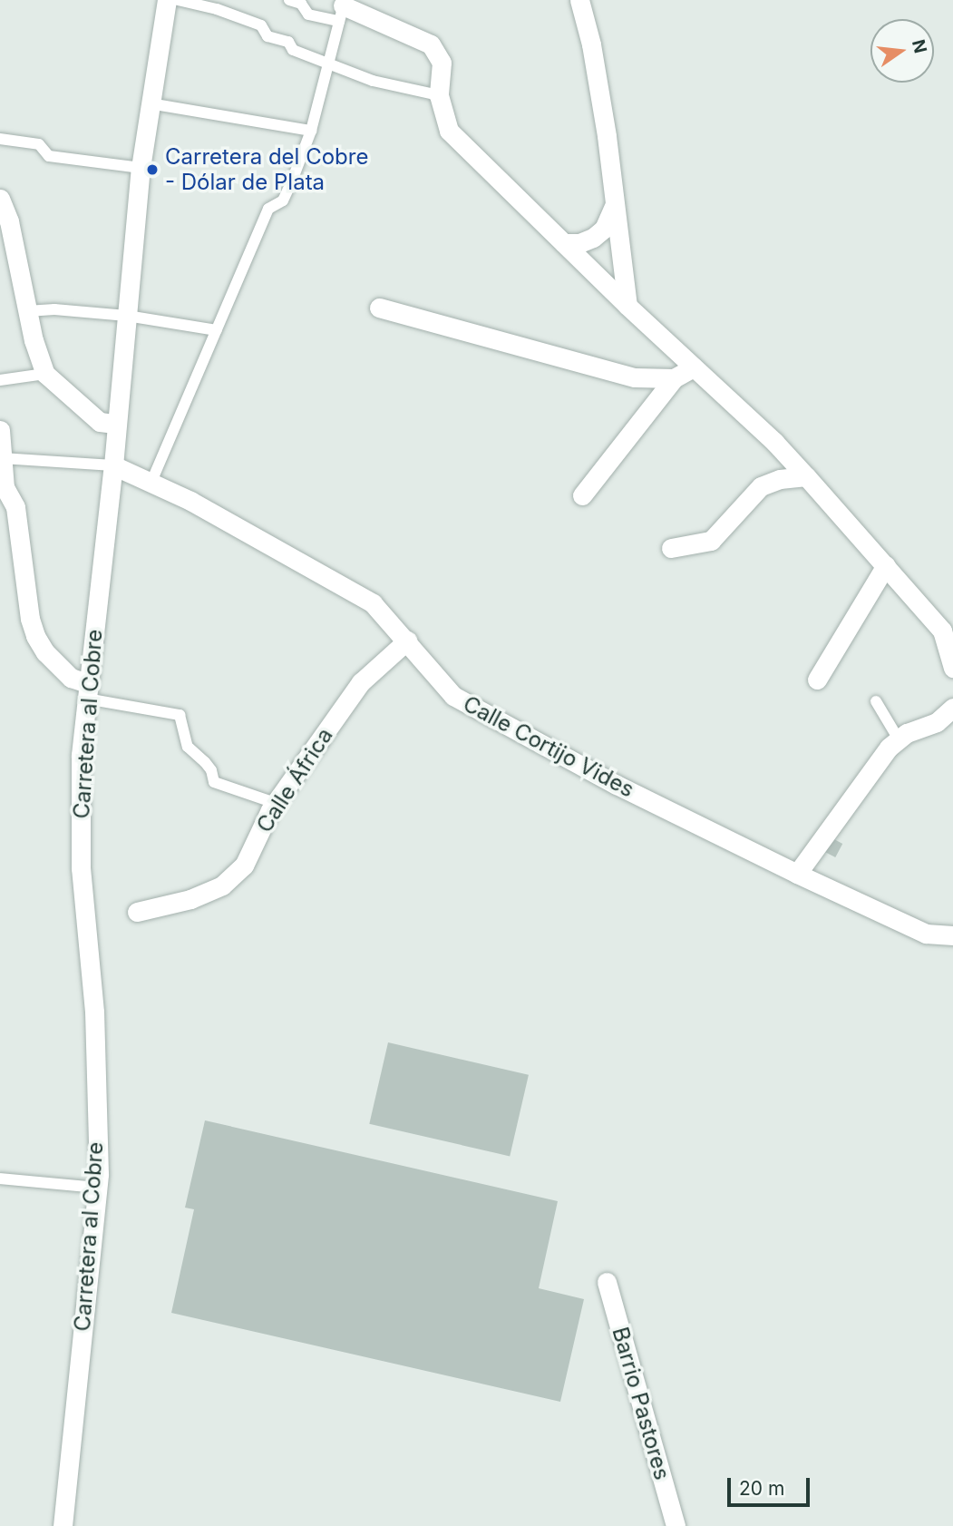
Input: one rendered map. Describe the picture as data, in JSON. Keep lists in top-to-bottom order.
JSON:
{
  "streets": {
    "street": [
      "Carretera al Cobre",
      "Calle Cortijo Vides",
      "Calle África",
      "Barrio Pastores"
    ]
  },
  "crossings": [
    ["Carretera al Cobre", "Calle Cortijo Vides"],
    ["Calle Cortijo Vides", "Calle África"]
  ],
  "places": ["Carretera del Cobre - Dólar de Plata"],
  "scale_bar": "20 m",
  "north": "right"
}
